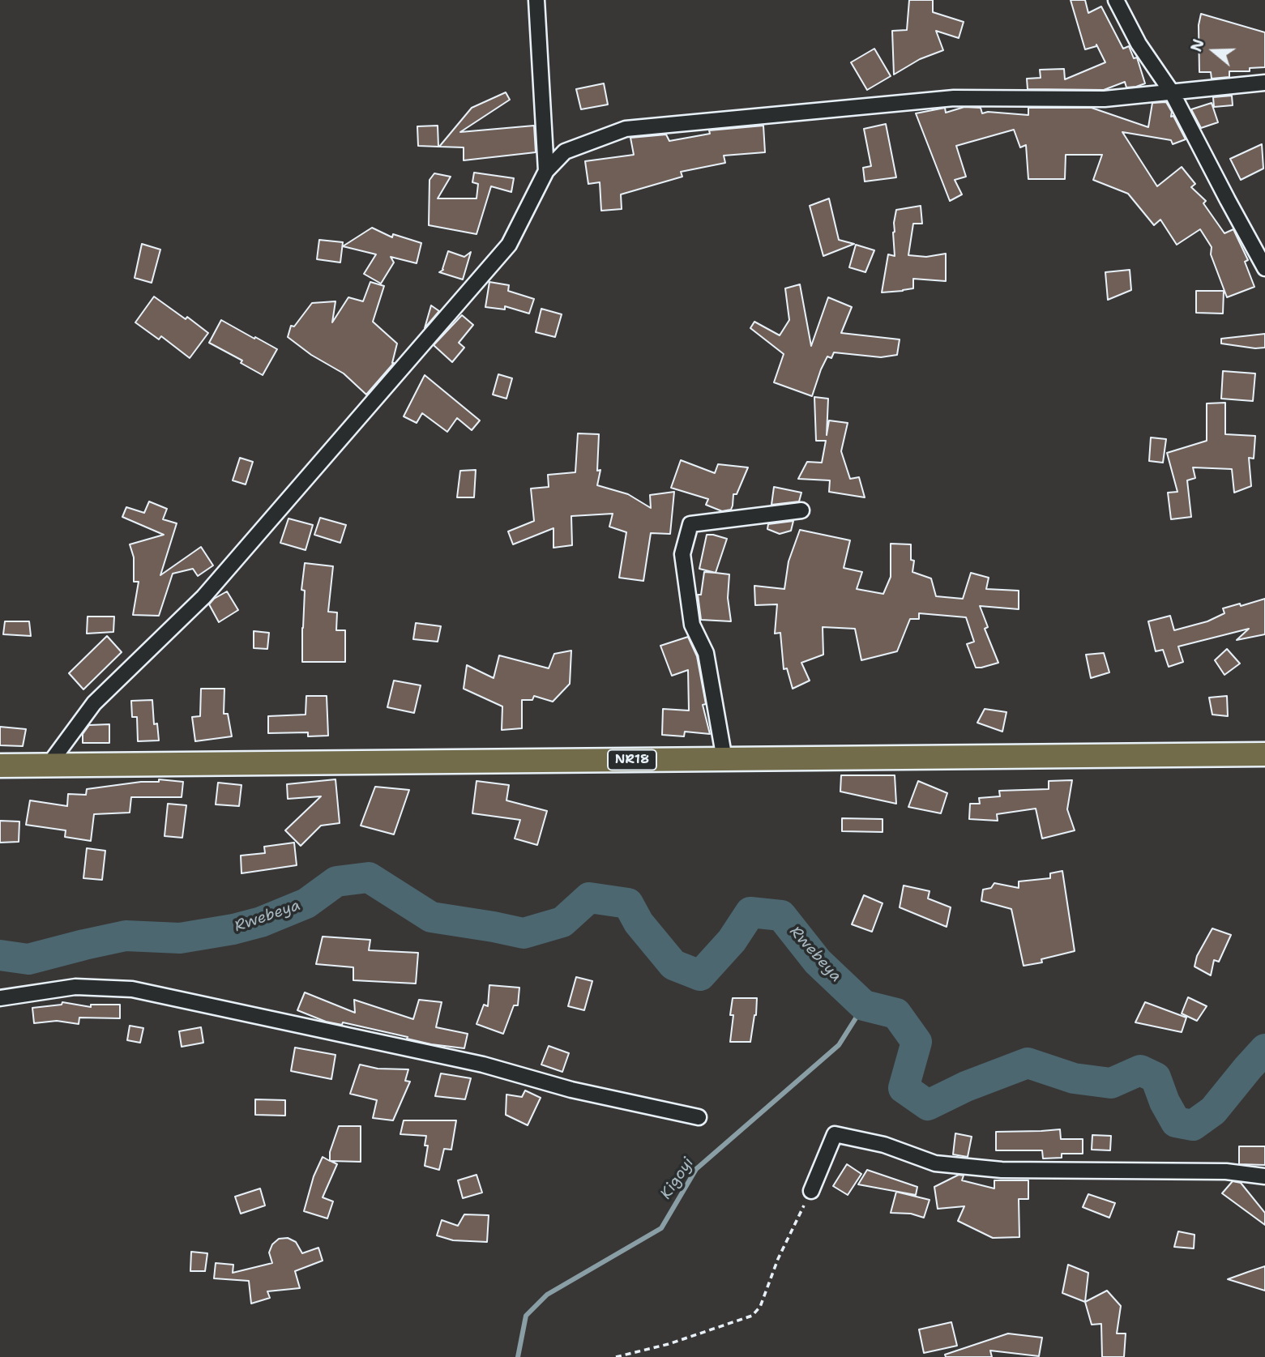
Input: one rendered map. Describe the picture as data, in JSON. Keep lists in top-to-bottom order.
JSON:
{
  "streets": {
    "main road": ["NR18"]
  },
  "water": ["Rwebeya", "Kigoyi"],
  "north": "left"
}
